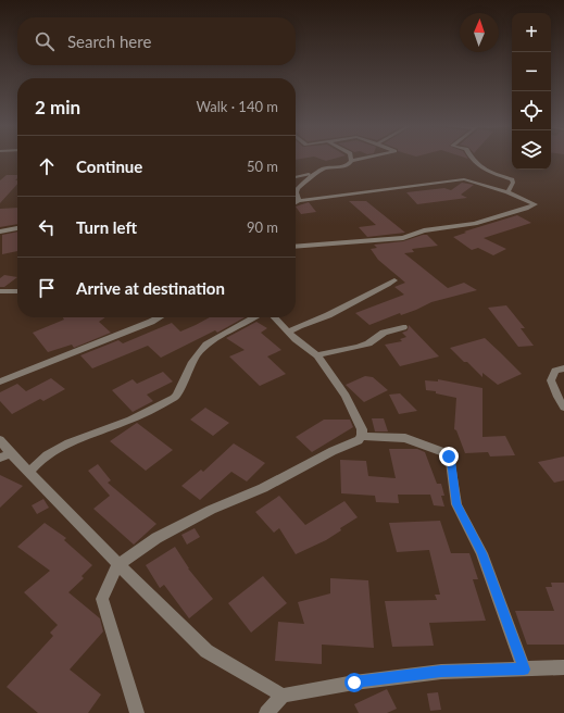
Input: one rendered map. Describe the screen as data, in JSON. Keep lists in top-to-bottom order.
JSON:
{
  "north": "top",
  "page": {
    "map_buttons": ["+", "−"],
    "search": "Search here",
    "heading": ["2 min", "Walk · 140 m"],
    "list": [
      ["Continue", "50 m"],
      ["Turn left", "90 m"],
      "Arrive at destination"
    ]
  }
}
